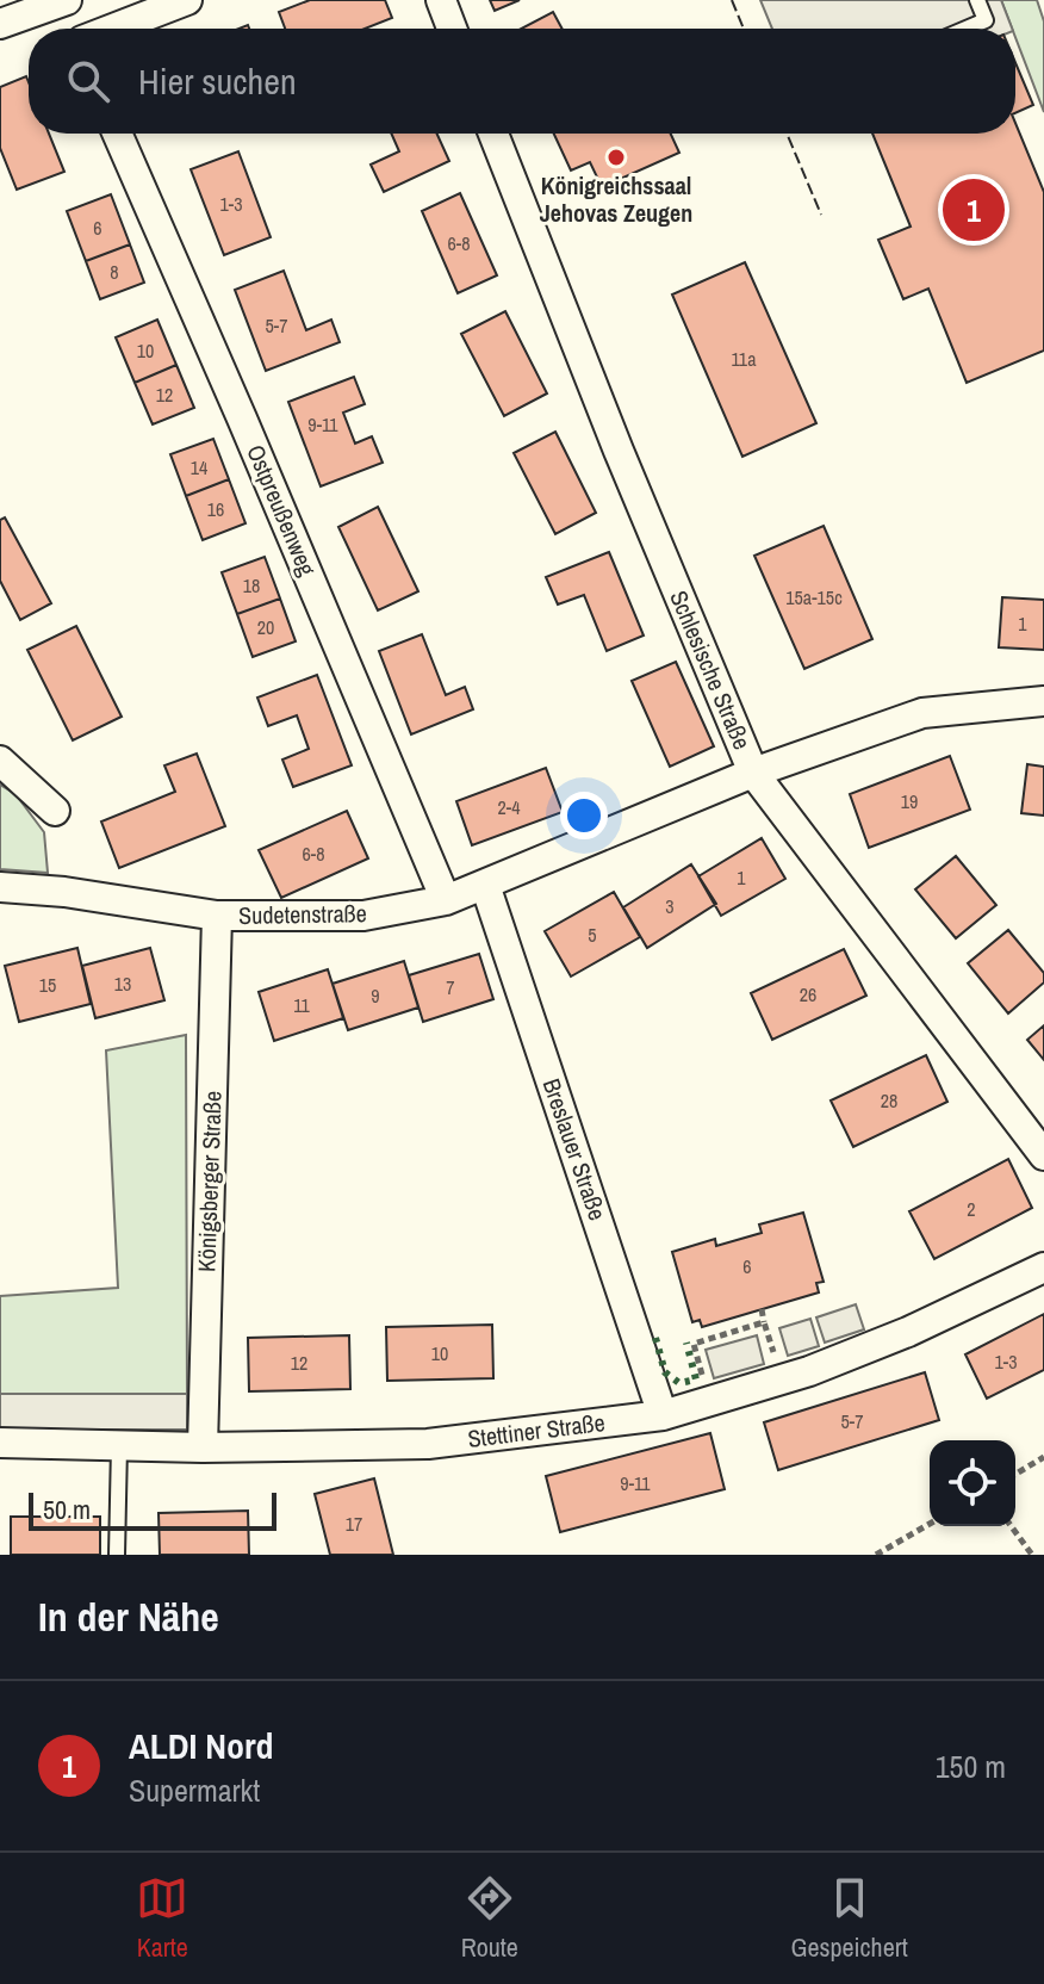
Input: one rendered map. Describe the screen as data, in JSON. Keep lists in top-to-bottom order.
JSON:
{
  "streets": {
    "street": [
      "Ostpreußenweg",
      "Schlesische Straße",
      "Sudetenstraße",
      "Breslauer Straße",
      "Königsberger Straße",
      "Stettiner Straße"
    ]
  },
  "crossings": [
    ["Ostpreußenweg", "Sudetenstraße"],
    ["Schlesische Straße", "Sudetenstraße"],
    ["Sudetenstraße", "Breslauer Straße"],
    ["Sudetenstraße", "Königsberger Straße"],
    ["Breslauer Straße", "Stettiner Straße"],
    ["Königsberger Straße", "Stettiner Straße"]
  ],
  "places": ["Königreichssaal Jehovas Zeugen"],
  "house_numbers": [
    "1-3",
    "6",
    "6-8",
    "8",
    "5-7",
    "10",
    "11a",
    "12",
    "9-11",
    "14",
    "16",
    "18",
    "15a-15c",
    "1",
    "20",
    "19",
    "2-4",
    "6-8",
    "1",
    "3",
    "5",
    "13",
    "15",
    "7",
    "26",
    "9",
    "11",
    "28",
    "2",
    "6",
    "10",
    "1-3",
    "12",
    "5-7",
    "9-11",
    "17"
  ],
  "scale_bar": "50 m",
  "page": {
    "search": "Hier suchen",
    "pins": "1",
    "scale": "50 m",
    "heading": "In der Nähe",
    "list": [
      {
        "mark": "1",
        "name": "ALDI Nord",
        "note": "Supermarkt",
        "value": "150 m"
      }
    ],
    "nav": ["Karte", "Route", "Gespeichert"]
  }
}
